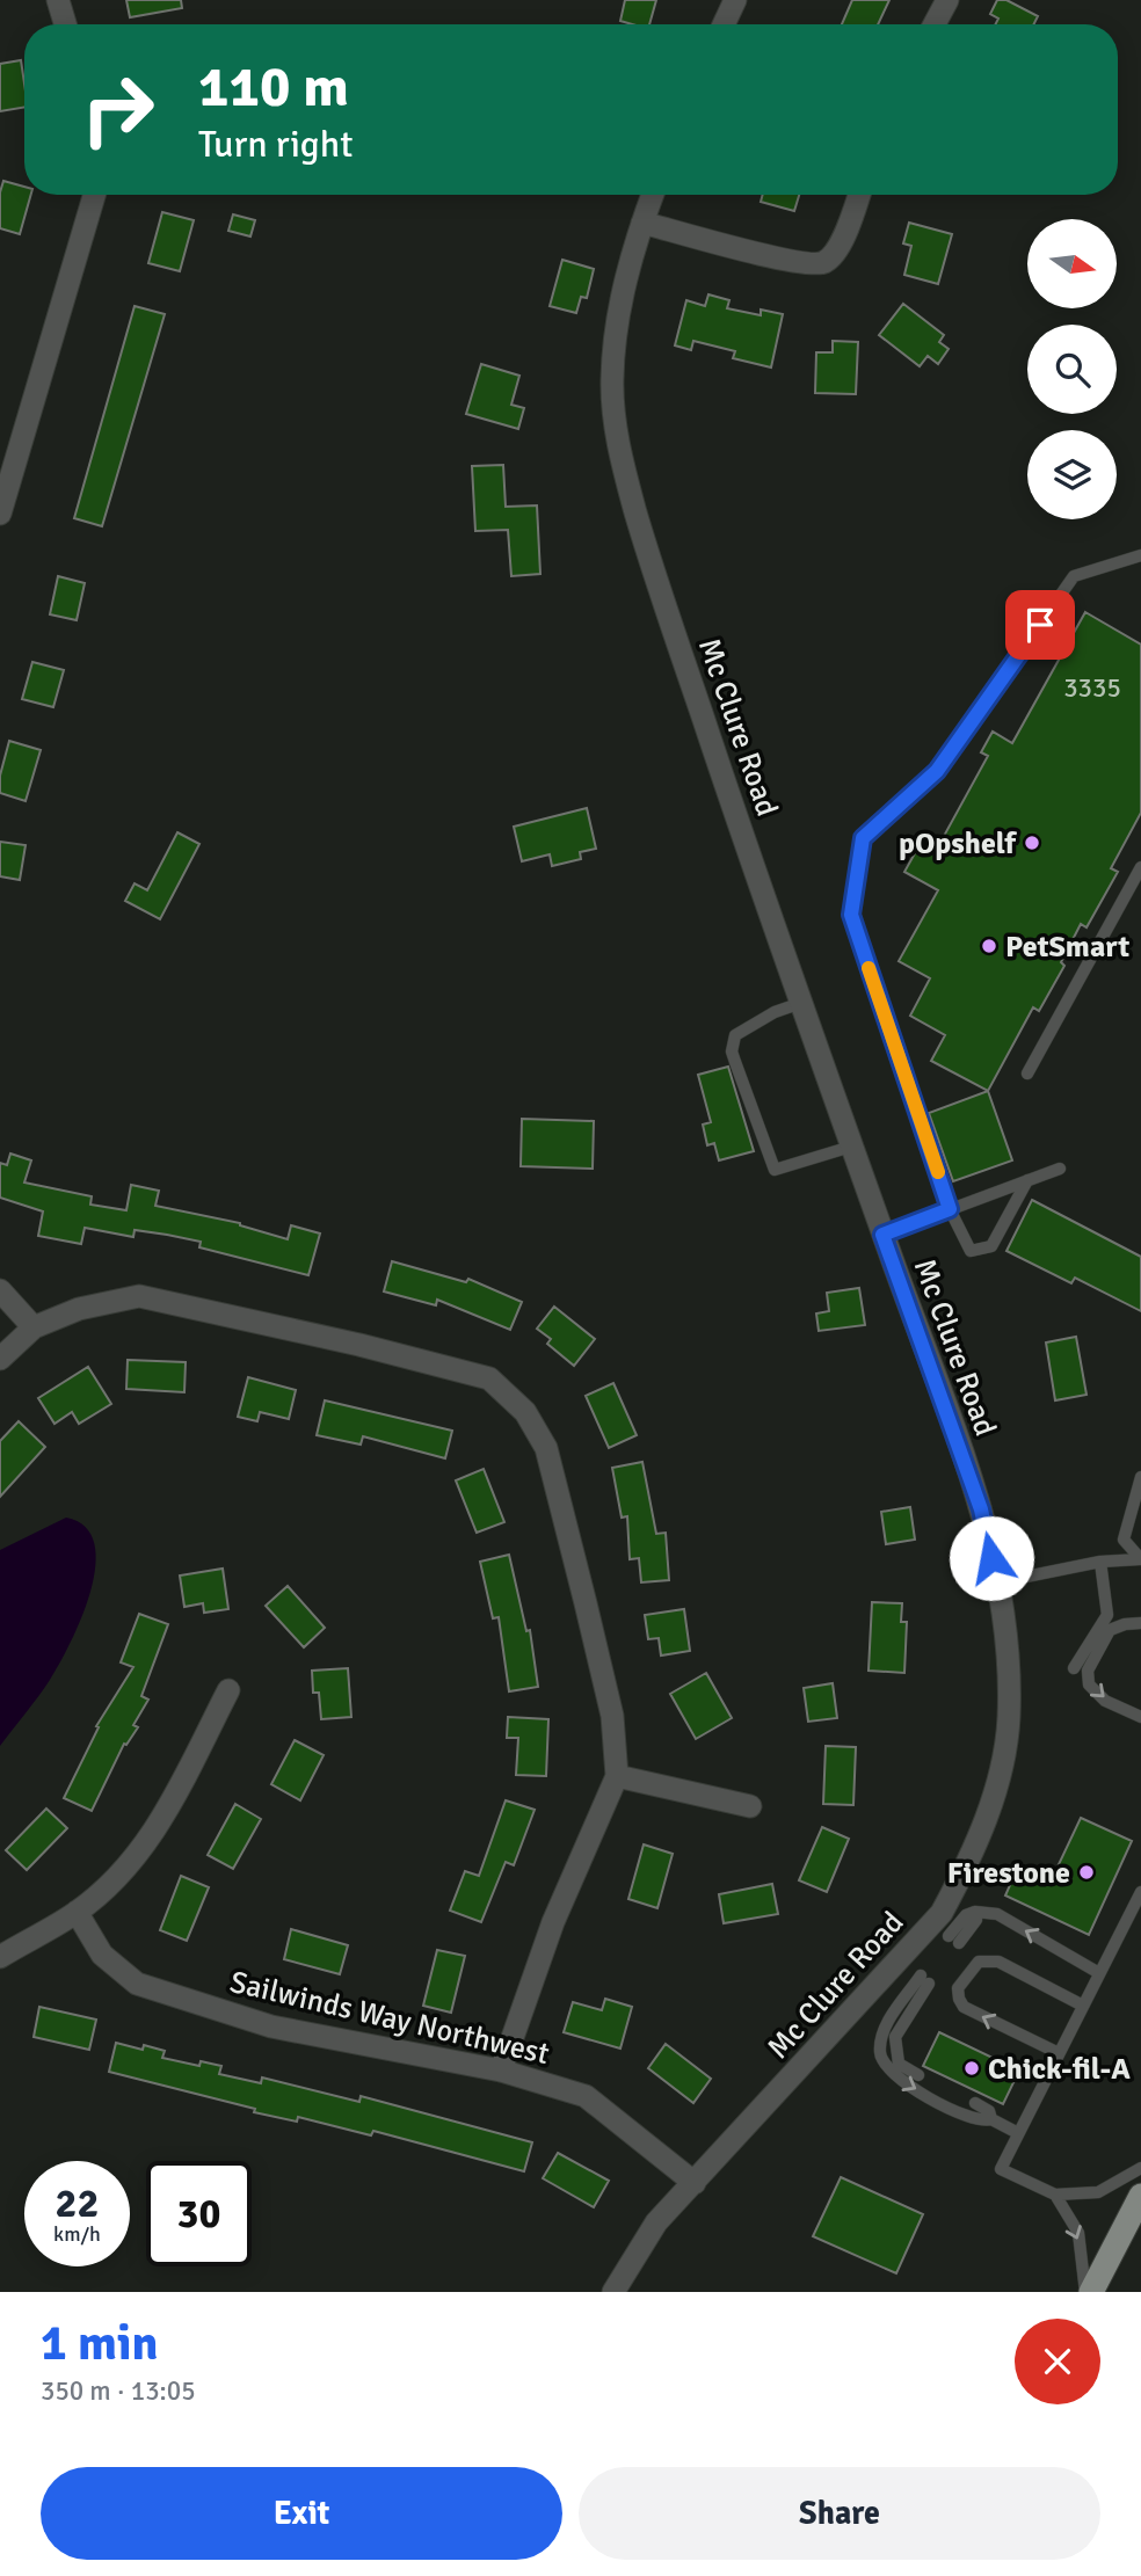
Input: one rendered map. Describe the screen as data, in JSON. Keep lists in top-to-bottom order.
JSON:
{
  "streets": {
    "street": ["Mc Clure Road", "Sailwinds Way Northwest"]
  },
  "crossings": [
    ["Mc Clure Road", "Sailwinds Way Northwest"]
  ],
  "places": [
    "pOpshelf",
    "PetSmart",
    "Firestone",
    "Chick-fil-A"
  ],
  "house_numbers": ["3335"],
  "north": "right",
  "page": {
    "turn": ["110 m", "Turn right"],
    "speed": "22 km/h",
    "limit": "30",
    "heading": ["1 min", "350 m · 13:05"],
    "buttons": ["Exit", "Share"]
  }
}
